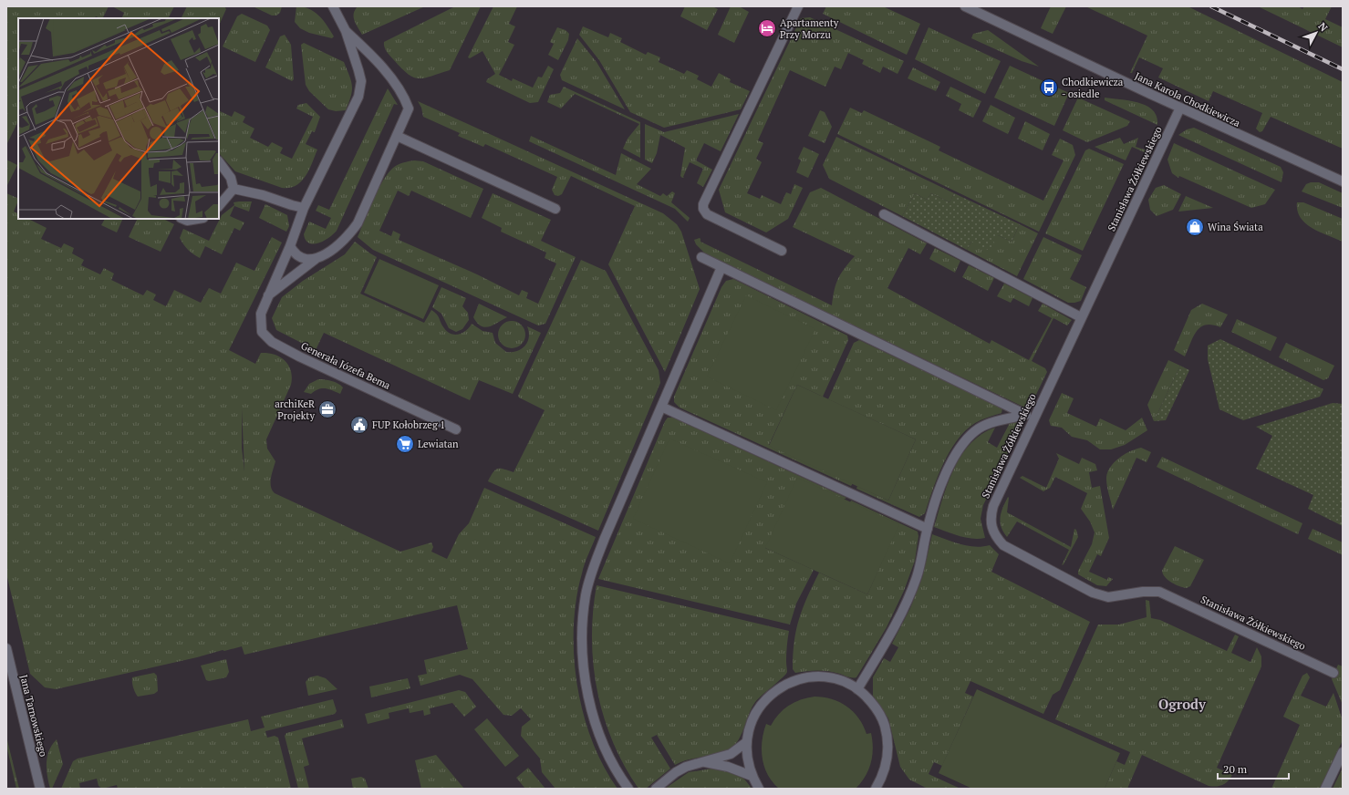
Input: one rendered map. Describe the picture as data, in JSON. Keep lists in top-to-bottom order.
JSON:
{
  "streets": {
    "street": [
      "Jana Karola Chodkiewicza",
      "Stanisława Żółkiewskiego",
      "Generała Józefa Bema",
      "Jana Tarnowskiego"
    ]
  },
  "crossings": [
    ["Jana Karola Chodkiewicza", "Stanisława Żółkiewskiego"]
  ],
  "districts": ["Ogrody"],
  "places": {
    "hotel": ["Apartamenty Przy Morzu"],
    "bus stop": ["Chodkiewicza - osiedle"],
    "shop": ["Wina Świata"],
    "office": ["archiKeR Projekty"],
    "public building": ["FUP Kołobrzeg 1"],
    "supermarket": ["Lewiatan"]
  },
  "scale_bar": "20 m",
  "north": "top right"
}
